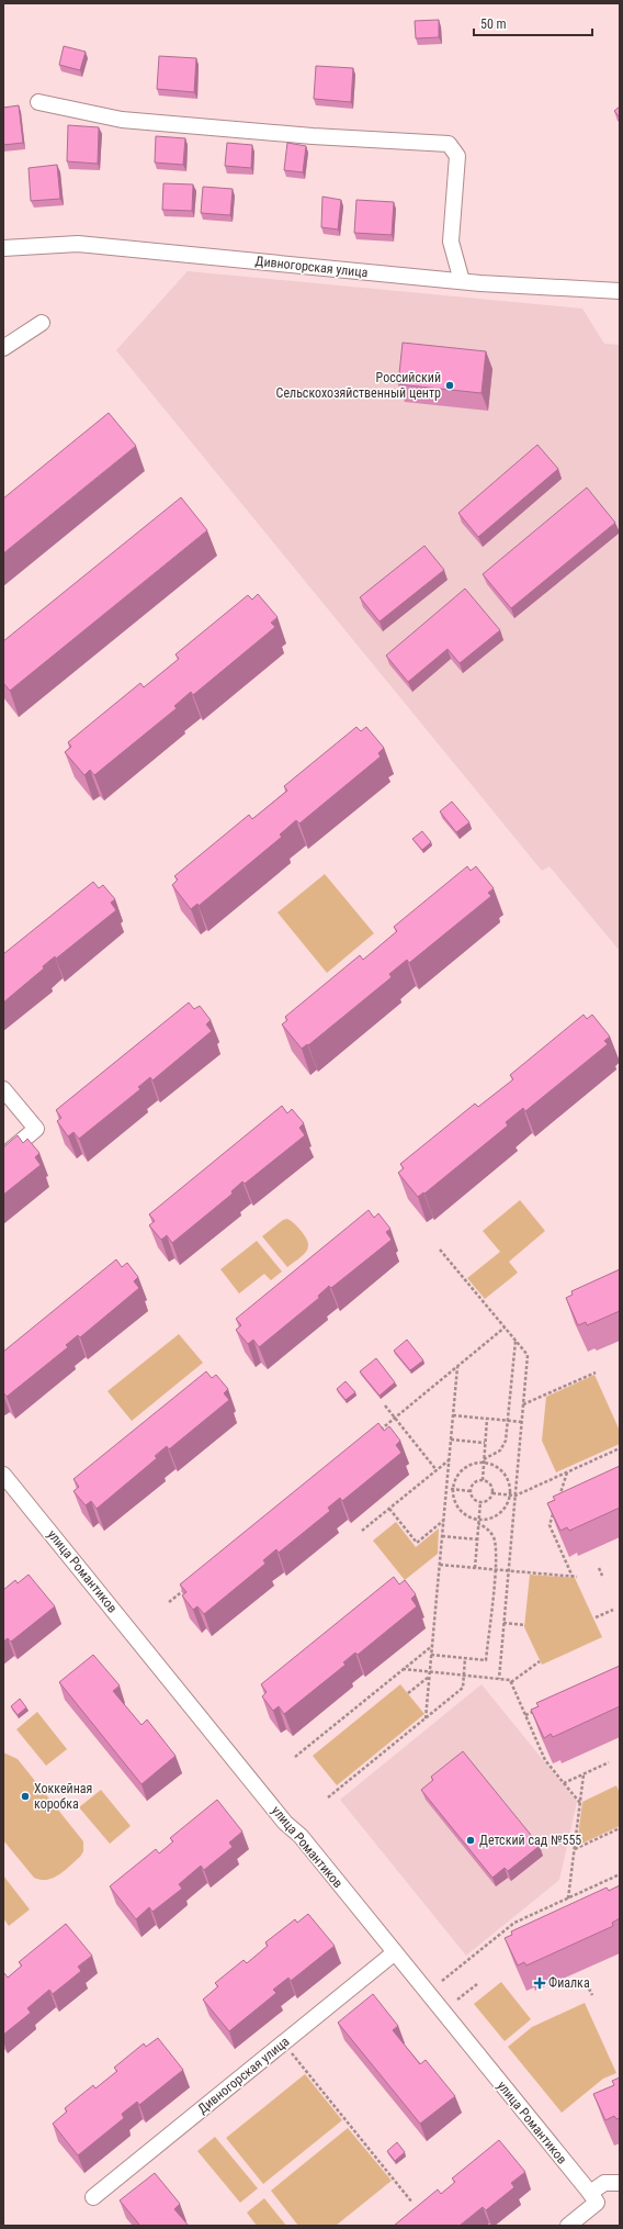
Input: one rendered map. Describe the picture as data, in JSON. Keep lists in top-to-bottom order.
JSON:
{
  "streets": {
    "street": ["Дивногорская улица", "улица Романтиков"]
  },
  "crossings": [
    ["Дивногорская улица", "улица Романтиков"]
  ],
  "places": {
    "other": ["Российский Сельскохозяйственный центр", "Хоккейная коробка", "Детский сад №555"],
    "health": ["Фиалка"]
  },
  "scale_bar": "50 m"
}
